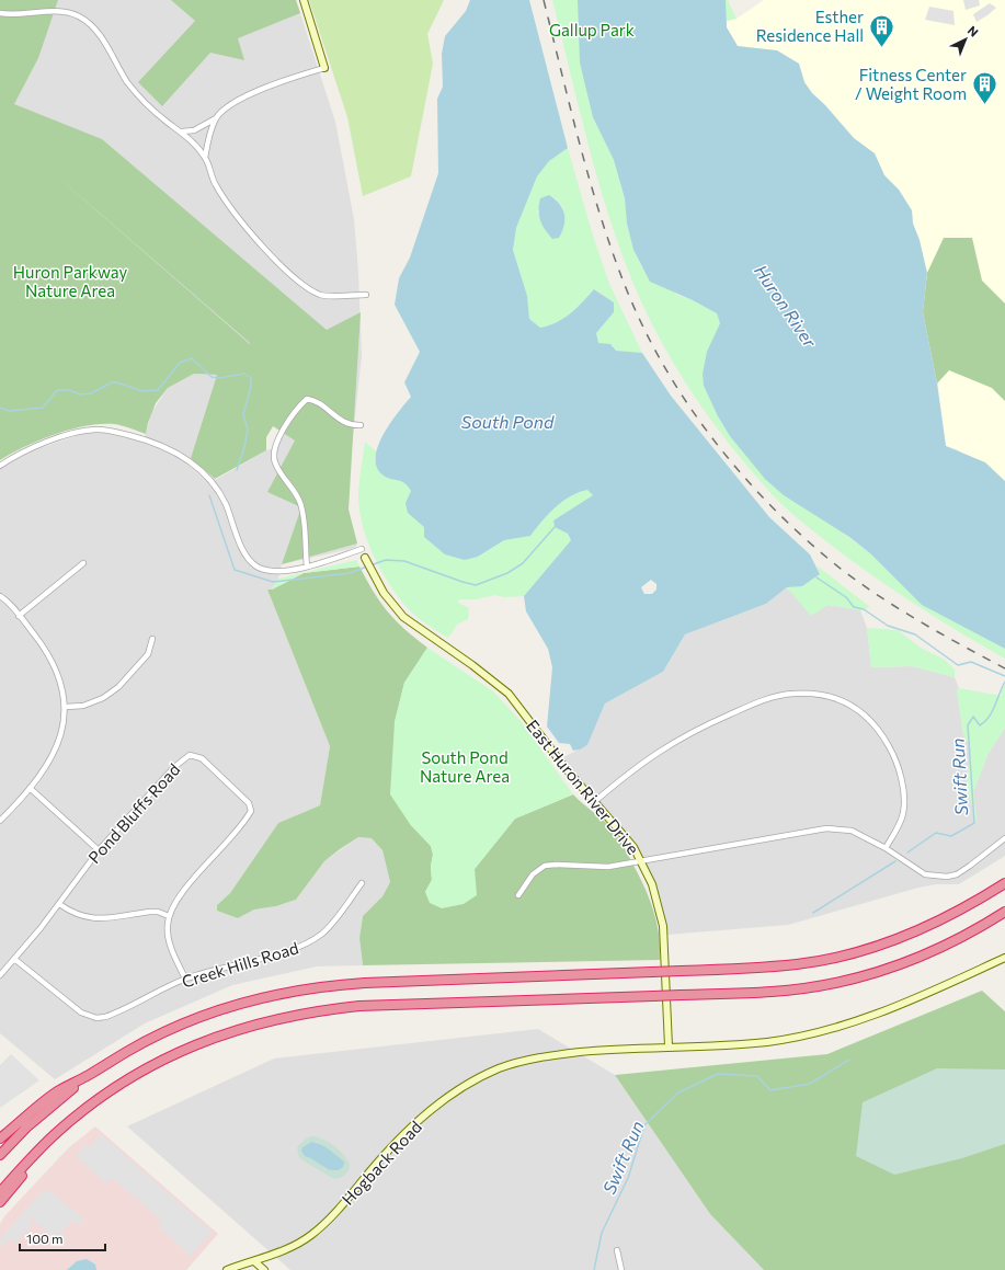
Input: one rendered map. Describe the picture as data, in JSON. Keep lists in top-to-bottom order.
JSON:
{
  "streets": {
    "main road": ["East Huron River Drive", "Hogback Road"],
    "street": ["Pond Bluffs Road", "Creek Hills Road"]
  },
  "crossings": [
    ["East Huron River Drive", "Hogback Road"],
    ["Pond Bluffs Road", "Creek Hills Road"]
  ],
  "water": ["Huron River", "South Pond", "Swift Run"],
  "parks": ["Gallup Park", "Huron Parkway Nature Area", "South Pond Nature Area"],
  "places": {
    "building": ["Esther Residence Hall", "Fitness Center / Weight Room"]
  },
  "scale_bar": "100 m",
  "north": "top right"
}
